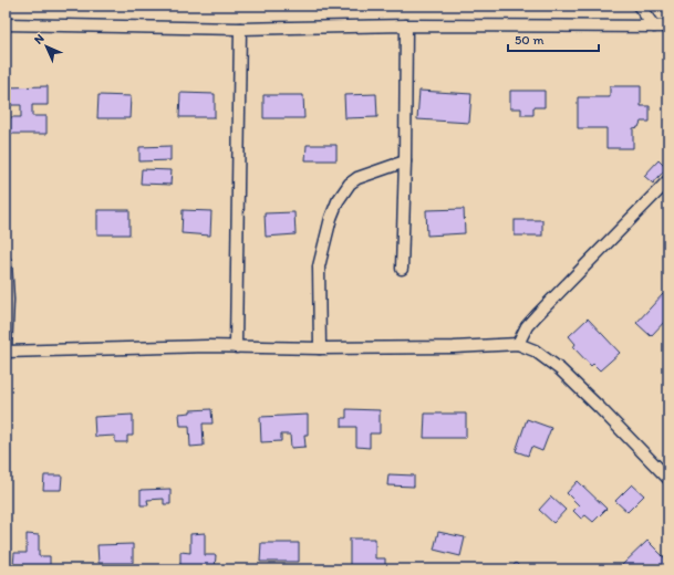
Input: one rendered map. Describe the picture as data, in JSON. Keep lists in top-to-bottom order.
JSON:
{
  "scale_bar": "50 m",
  "north": "top left"
}
